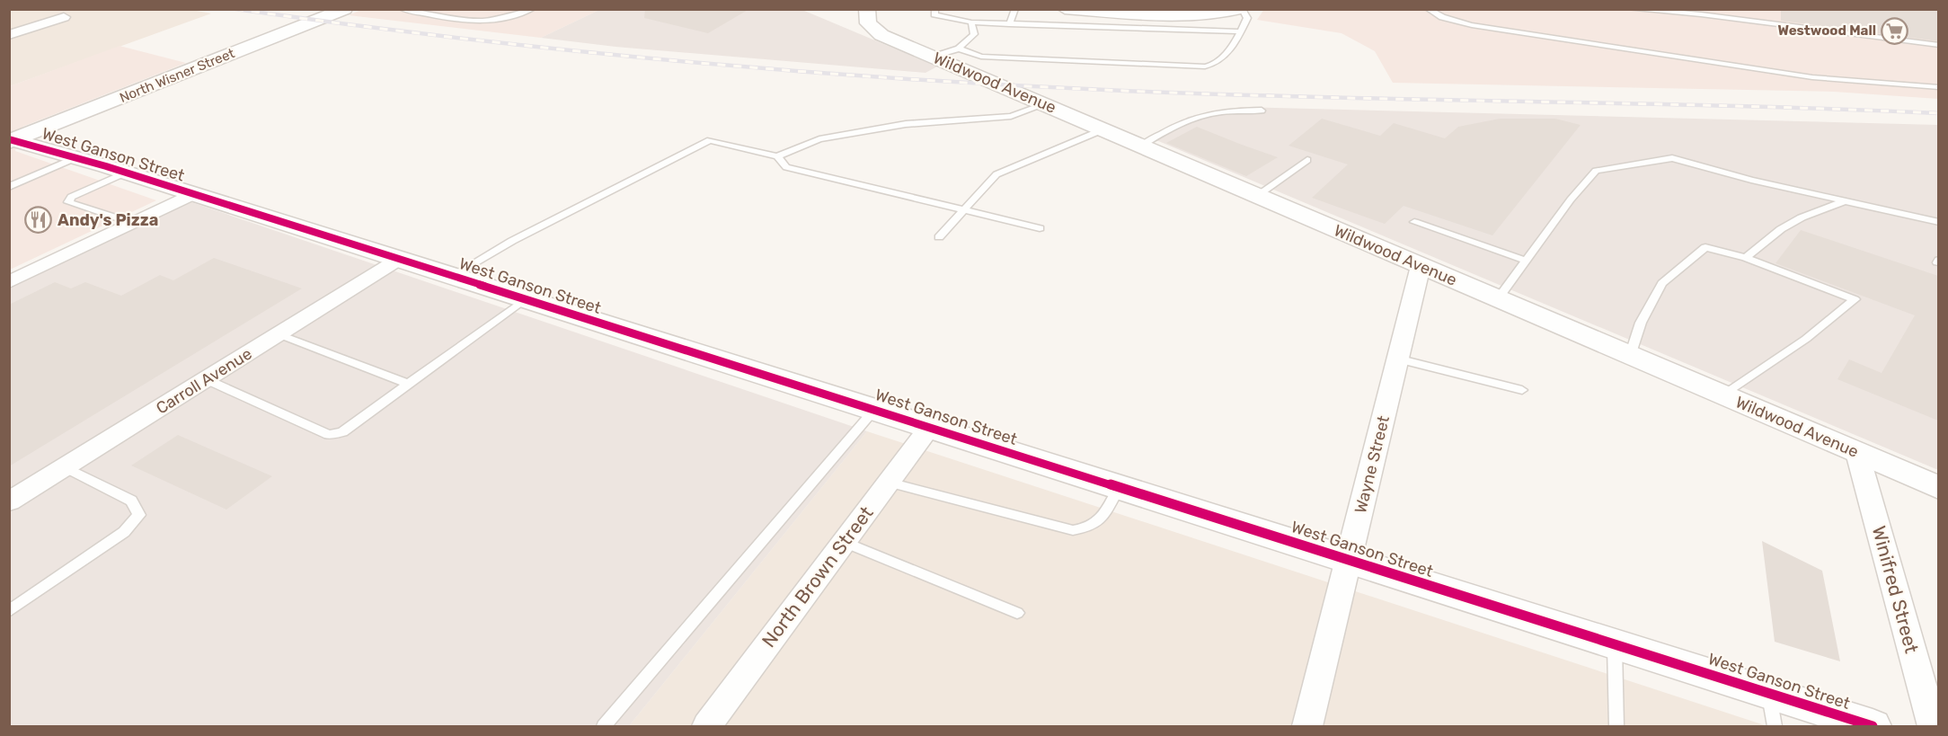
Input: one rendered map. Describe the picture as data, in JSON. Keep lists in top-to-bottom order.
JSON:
{
  "streets": {
    "street": [
      "North Wisner Street",
      "Wildwood Avenue",
      "West Ganson Street",
      "Carroll Avenue",
      "Wayne Street",
      "North Brown Street",
      "Winifred Street"
    ]
  },
  "crossings": [
    ["North Wisner Street", "West Ganson Street"],
    ["Wildwood Avenue", "Wayne Street"],
    ["Wildwood Avenue", "Winifred Street"],
    ["West Ganson Street", "Carroll Avenue"],
    ["West Ganson Street", "Wayne Street"],
    ["West Ganson Street", "North Brown Street"]
  ],
  "places": {
    "supermarket": ["Westwood Mall"],
    "restaurant": ["Andy's Pizza"]
  }
}
